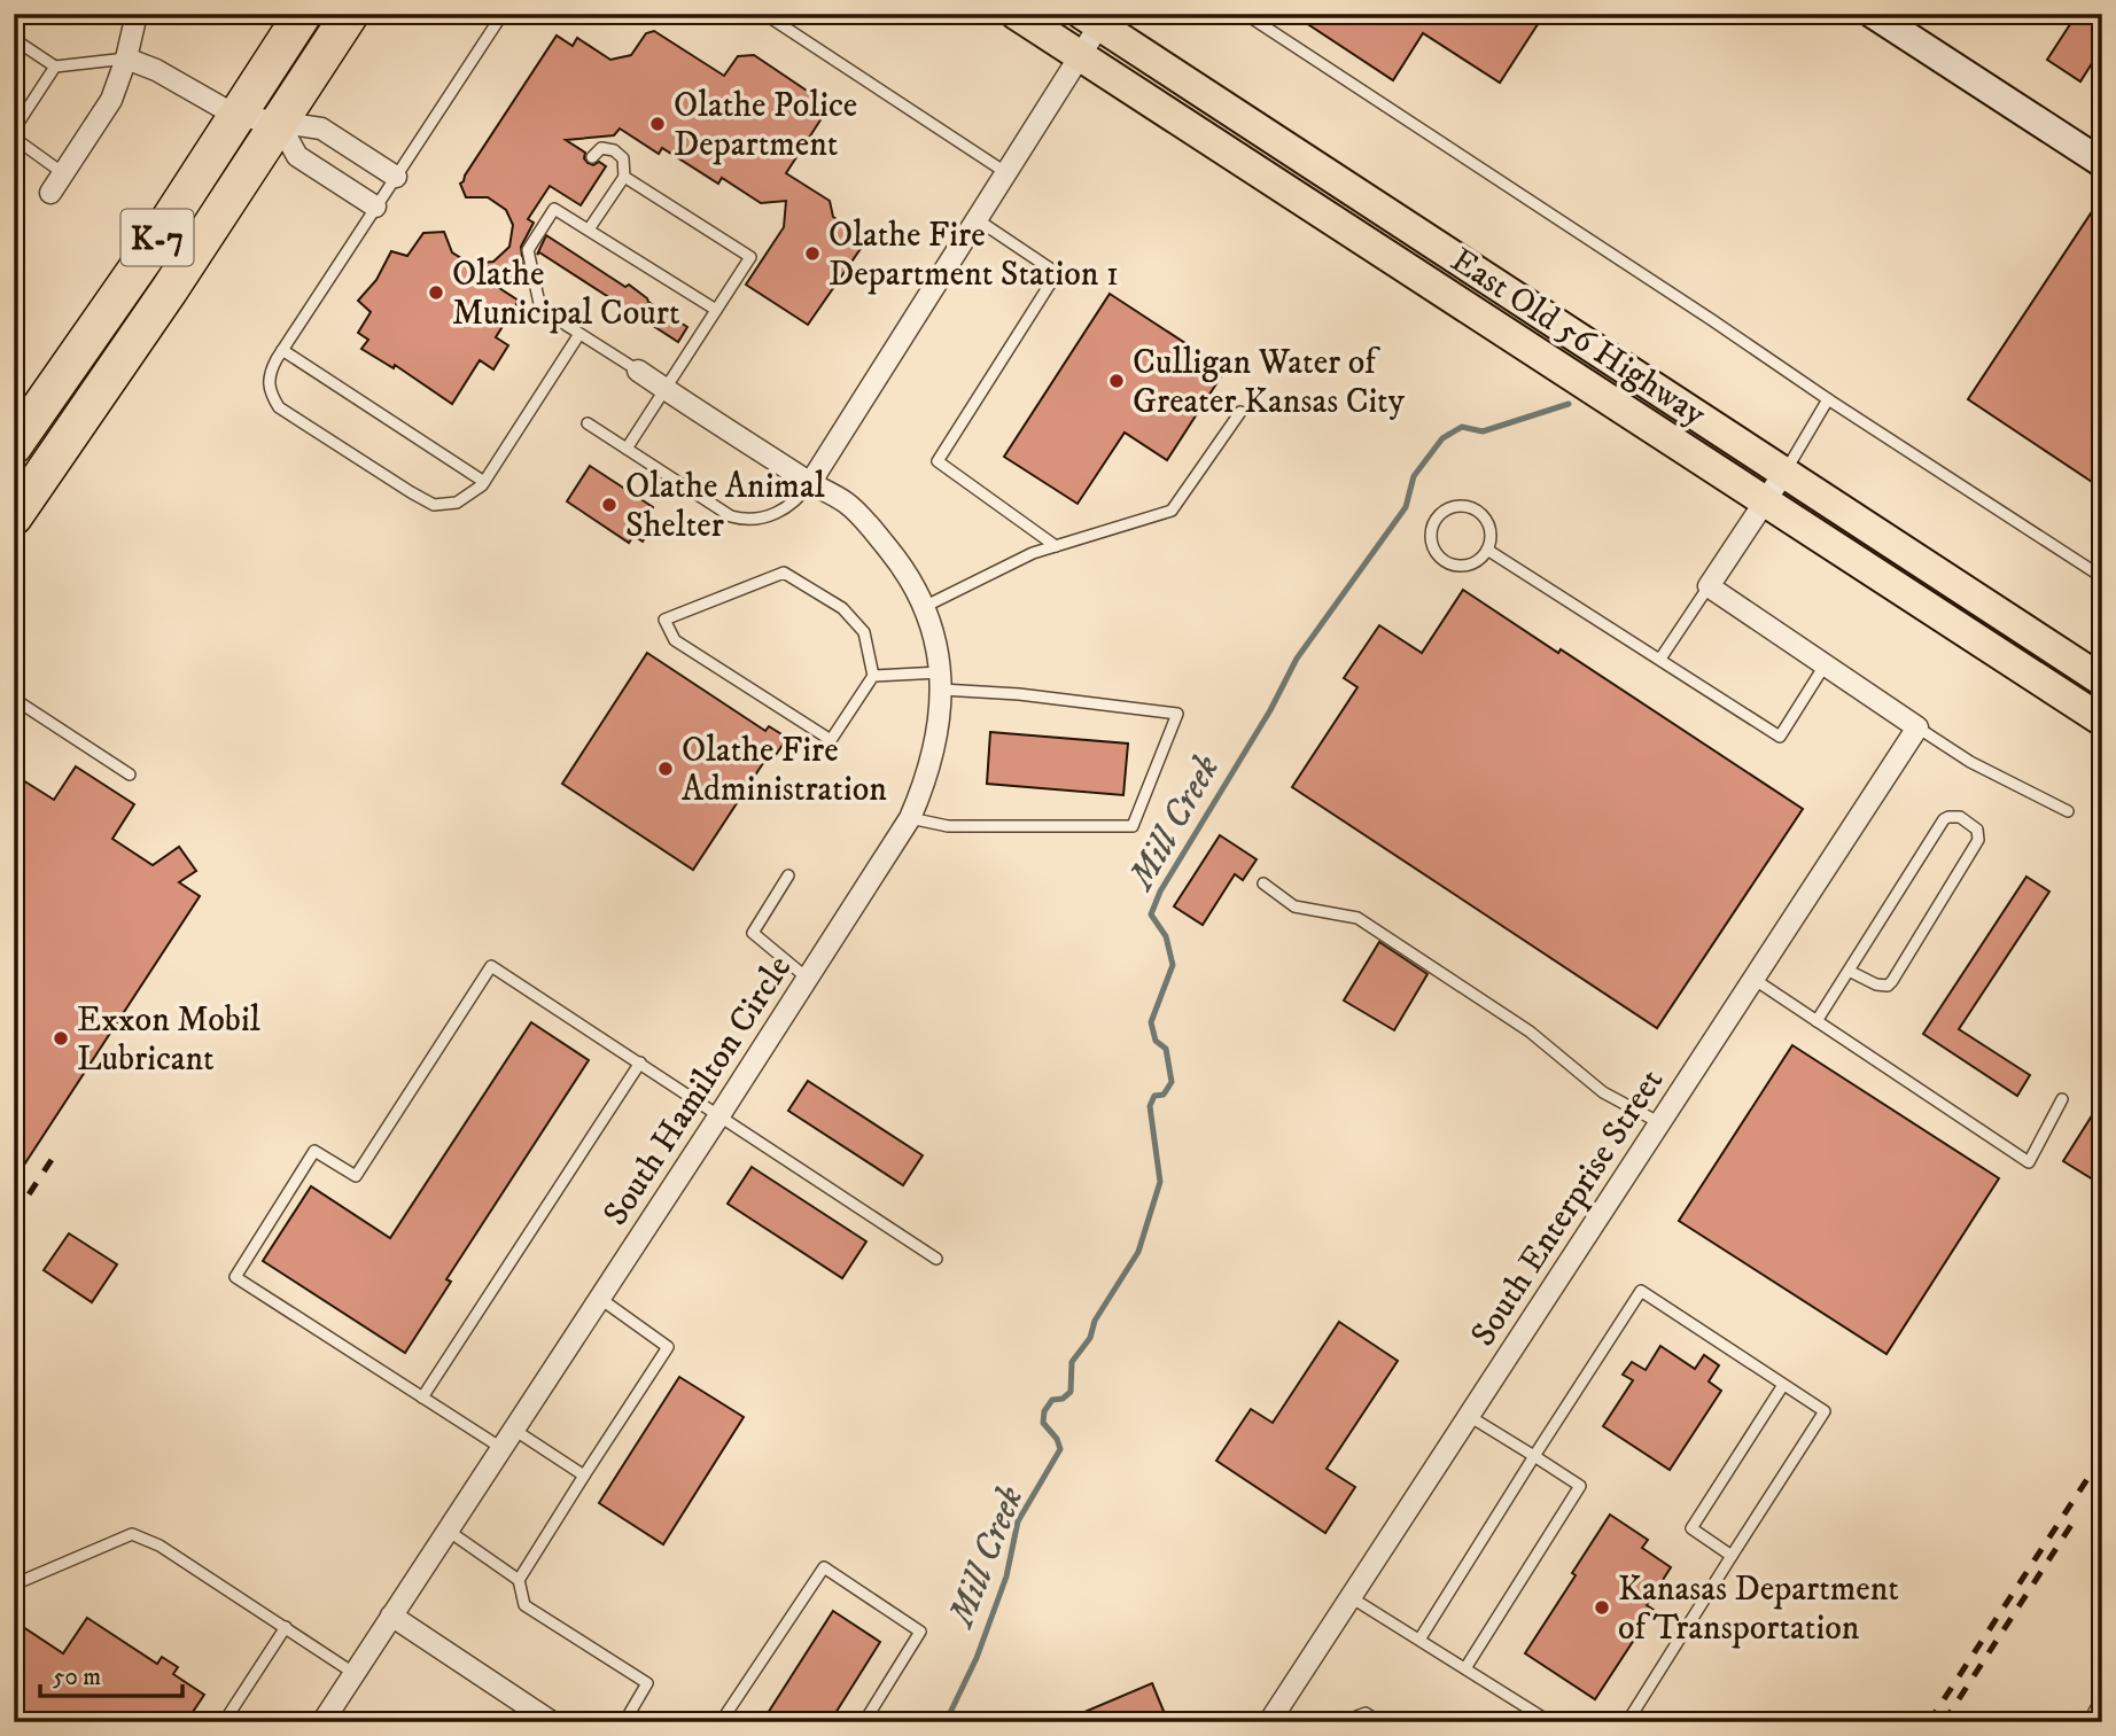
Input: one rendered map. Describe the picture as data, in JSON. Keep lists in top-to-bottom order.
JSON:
{
  "streets": {
    "highway": ["K-7"],
    "main road": ["East Old 56 Highway"],
    "street": ["South Hamilton Circle", "South Enterprise Street"]
  },
  "water": ["Mill Creek"],
  "places": [
    "Olathe Police Department",
    "Olathe Fire Department Station 1",
    "Olathe Municipal Court",
    "Culligan Water of Greater Kansas City",
    "Olathe Animal Shelter",
    "Olathe Fire Administration",
    "Exxon Mobil Lubricant",
    "Kanasas Department of Transportation"
  ],
  "scale_bar": "50 m"
}
